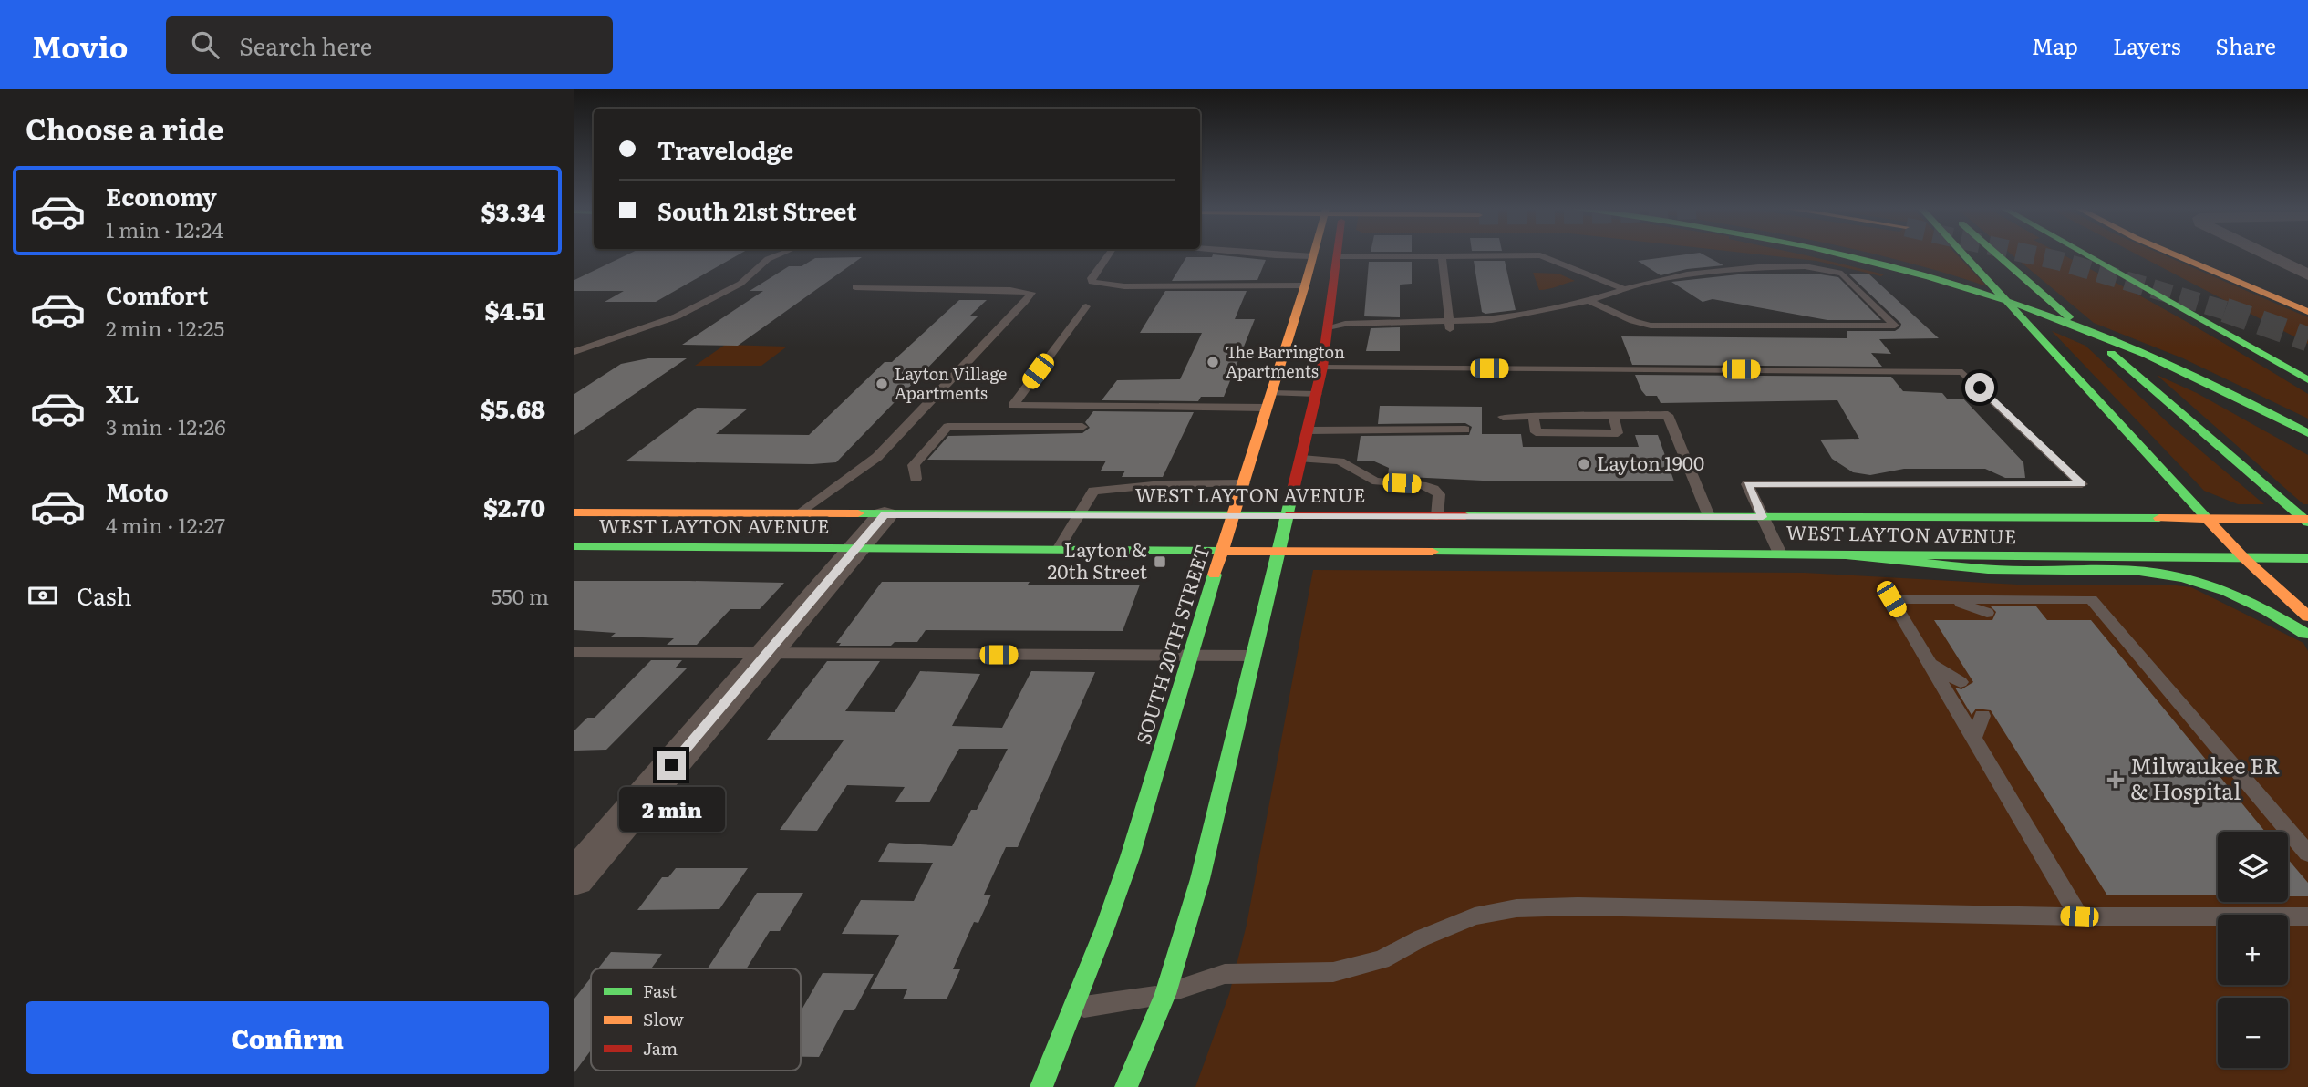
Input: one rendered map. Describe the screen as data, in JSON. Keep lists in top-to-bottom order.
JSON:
{
  "streets": {
    "main road": ["WEST LAYTON AVENUE", "SOUTH 20TH STREET"]
  },
  "crossings": [
    ["WEST LAYTON AVENUE", "SOUTH 20TH STREET"]
  ],
  "places": {
    "other": ["The Barrington Apartments", "Layton Village Apartments", "Layton 1900"],
    "transit": ["Layton & 20th Street"],
    "health": ["Milwaukee ER & Hospital"]
  },
  "legend": ["Fast", "Slow", "Jam"],
  "page": {
    "header": "Movio",
    "search": "Search here",
    "nav": ["Map", "Layers", "Share"],
    "heading": "Choose a ride",
    "banner": ["Travelodge", "South 21st Street"],
    "list": [
      {
        "name": "Economy",
        "note": "1 min · 12:24",
        "value": "$3.34"
      },
      {
        "name": "Comfort",
        "note": "2 min · 12:25",
        "value": "$4.51"
      },
      {
        "name": "XL",
        "note": "3 min · 12:26",
        "value": "$5.68"
      },
      {
        "name": "Moto",
        "note": "4 min · 12:27",
        "value": "$2.70"
      }
    ],
    "pay": ["Cash", "550 m"],
    "bubble": "2 min",
    "map_buttons": ["+", "−"],
    "buttons": "Confirm"
  }
}
